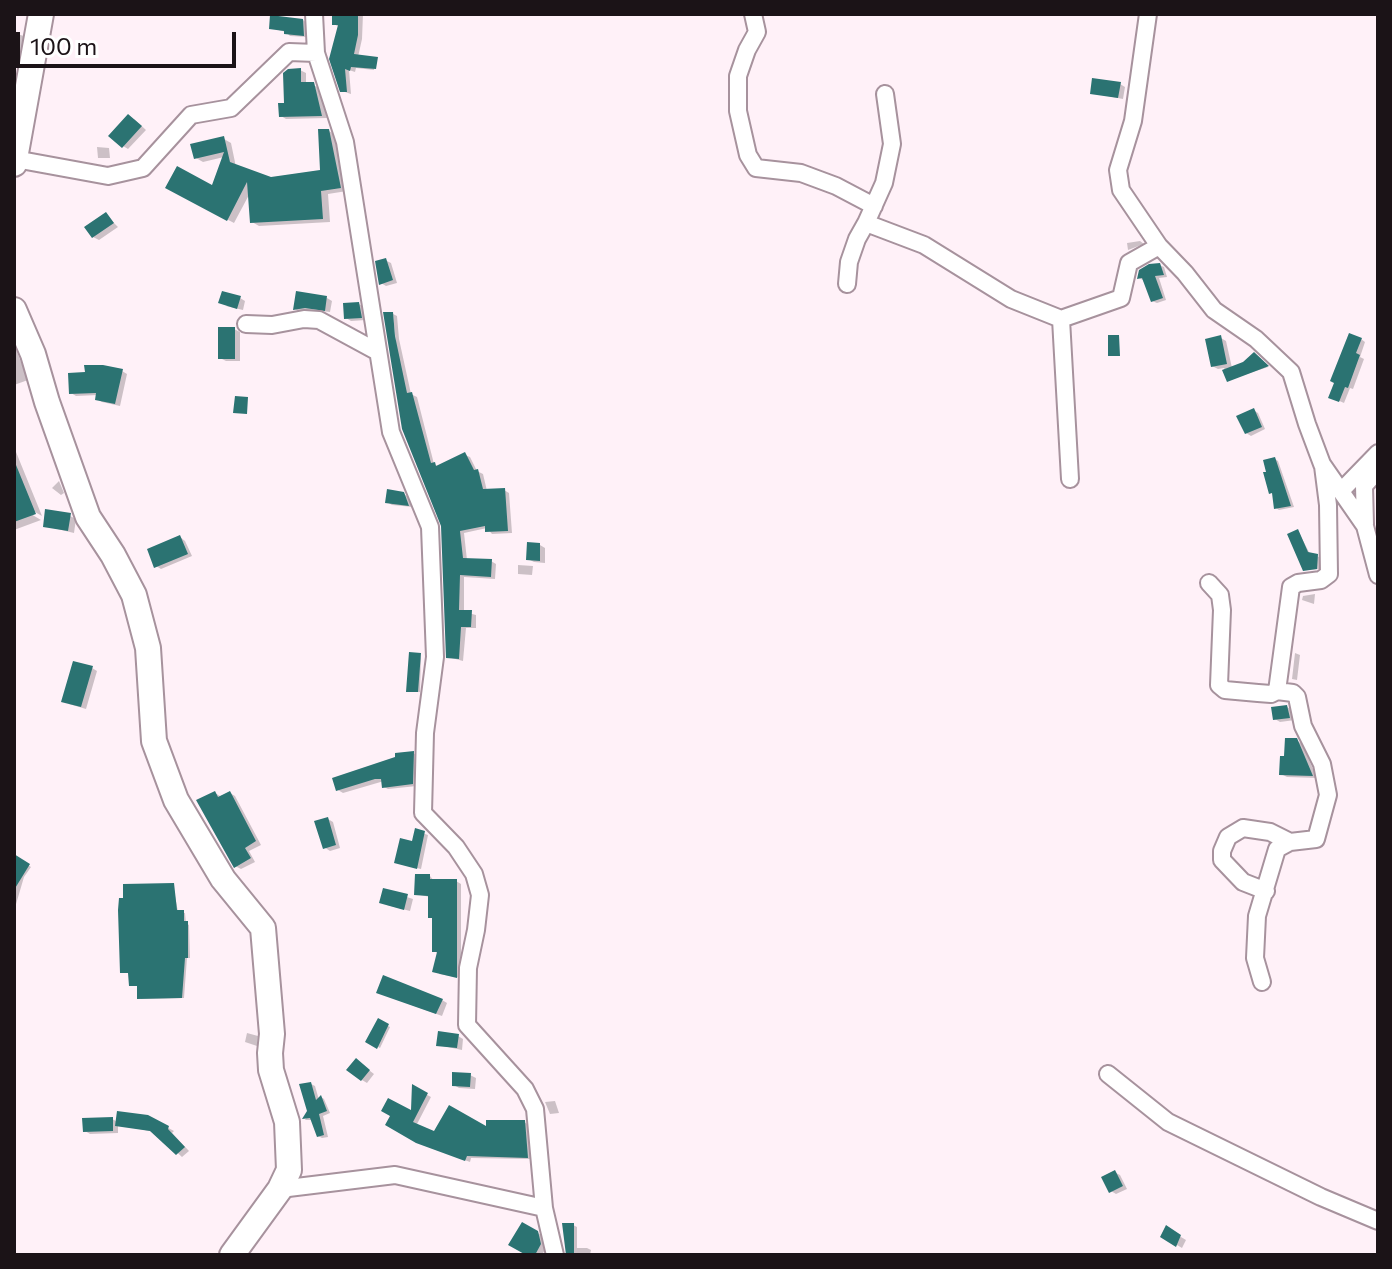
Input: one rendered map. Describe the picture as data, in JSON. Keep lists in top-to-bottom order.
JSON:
{
  "scale_bar": "100 m"
}
